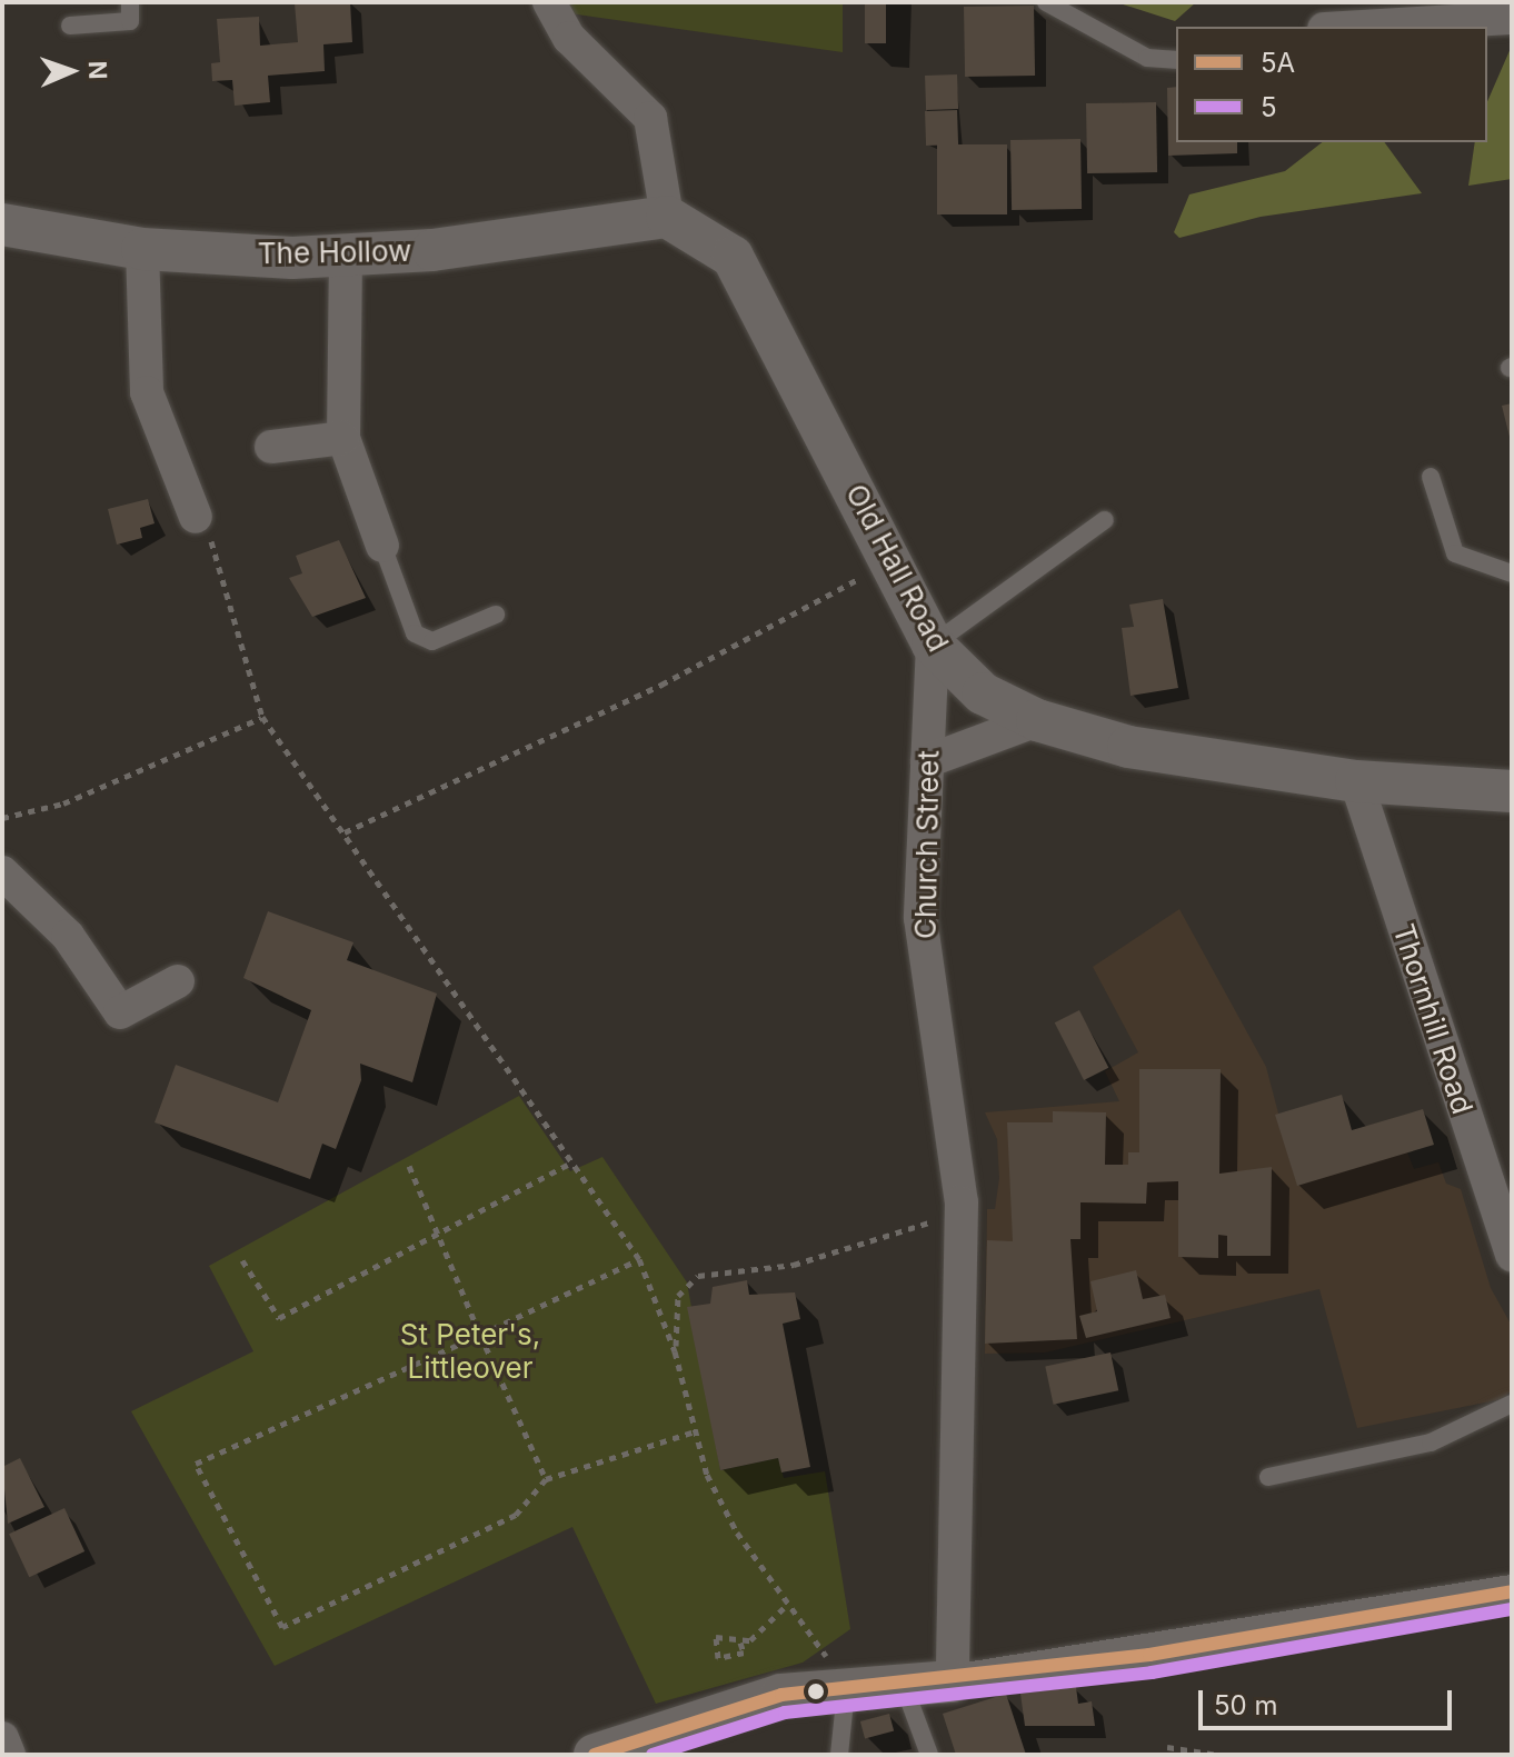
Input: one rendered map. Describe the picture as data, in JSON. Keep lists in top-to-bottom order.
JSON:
{
  "streets": {
    "street": [
      "The Hollow",
      "Old Hall Road",
      "Church Street",
      "Thornhill Road"
    ]
  },
  "crossings": [
    ["The Hollow", "Old Hall Road"],
    ["Old Hall Road", "Church Street"],
    ["Old Hall Road", "Thornhill Road"]
  ],
  "parks": ["St Peter's, Littleover"],
  "lines": ["transit line 5A", "transit line 5"],
  "legend": ["5A", "5"],
  "scale_bar": "50 m",
  "north": "right"
}
